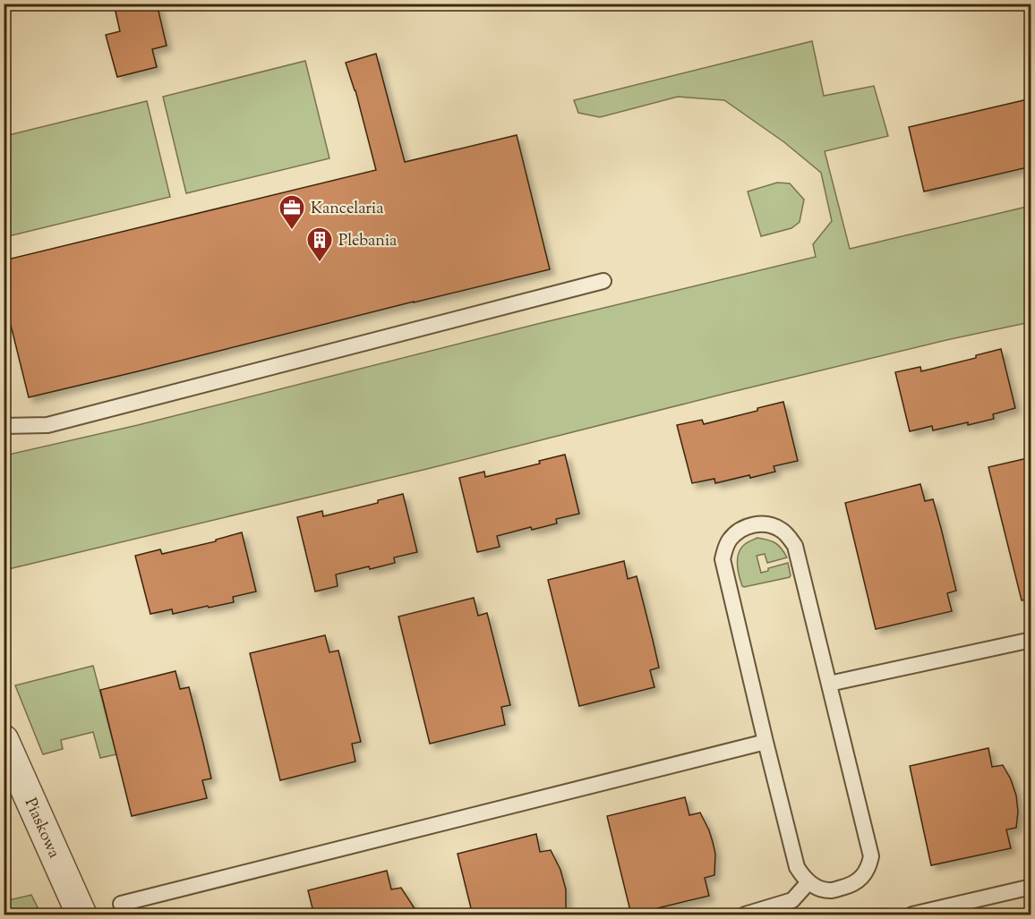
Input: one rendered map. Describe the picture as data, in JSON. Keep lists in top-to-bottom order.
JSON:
{
  "streets": {
    "street": ["Piaskowa"]
  },
  "places": {
    "office": ["Kancelaria"],
    "building": ["Plebania"]
  }
}
